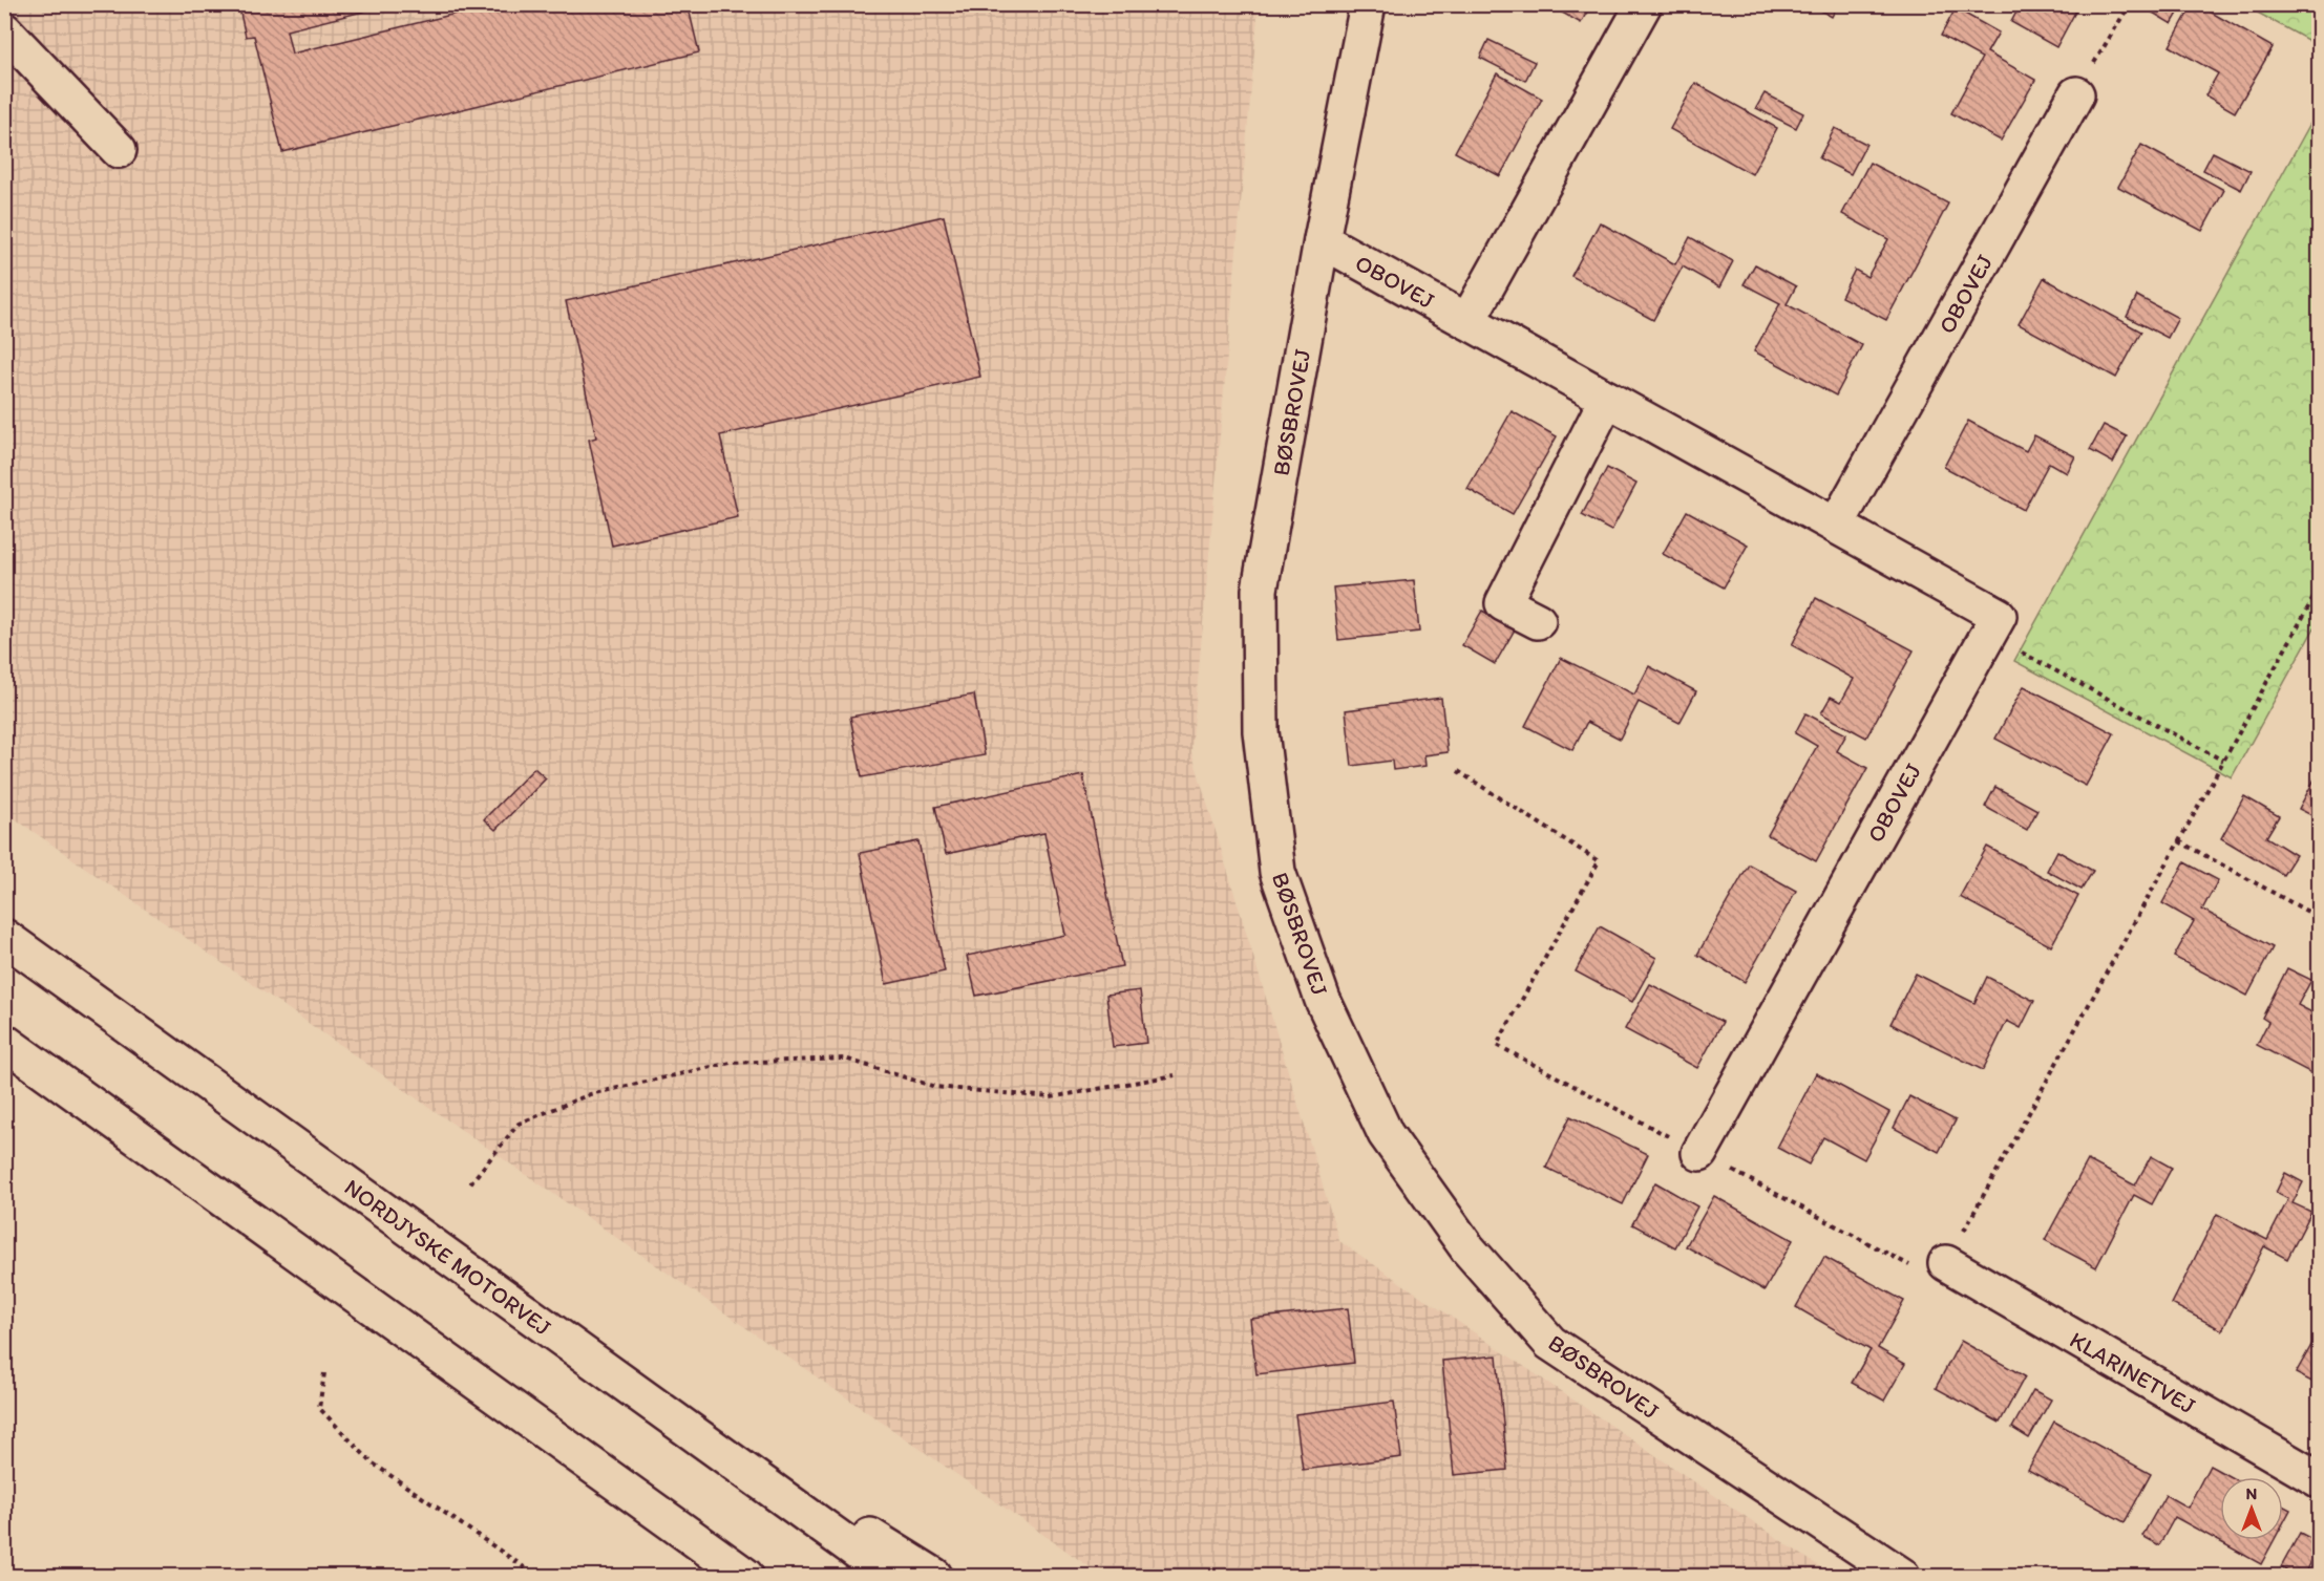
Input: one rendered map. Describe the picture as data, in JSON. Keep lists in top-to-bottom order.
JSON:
{
  "streets": {
    "main road": [
      "OBOVEJ",
      "BØSBROVEJ",
      "NORDJYSKE MOTORVEJ",
      "KLARINETVEJ"
    ]
  },
  "crossings": [
    ["OBOVEJ", "BØSBROVEJ"]
  ],
  "north": "top"
}
